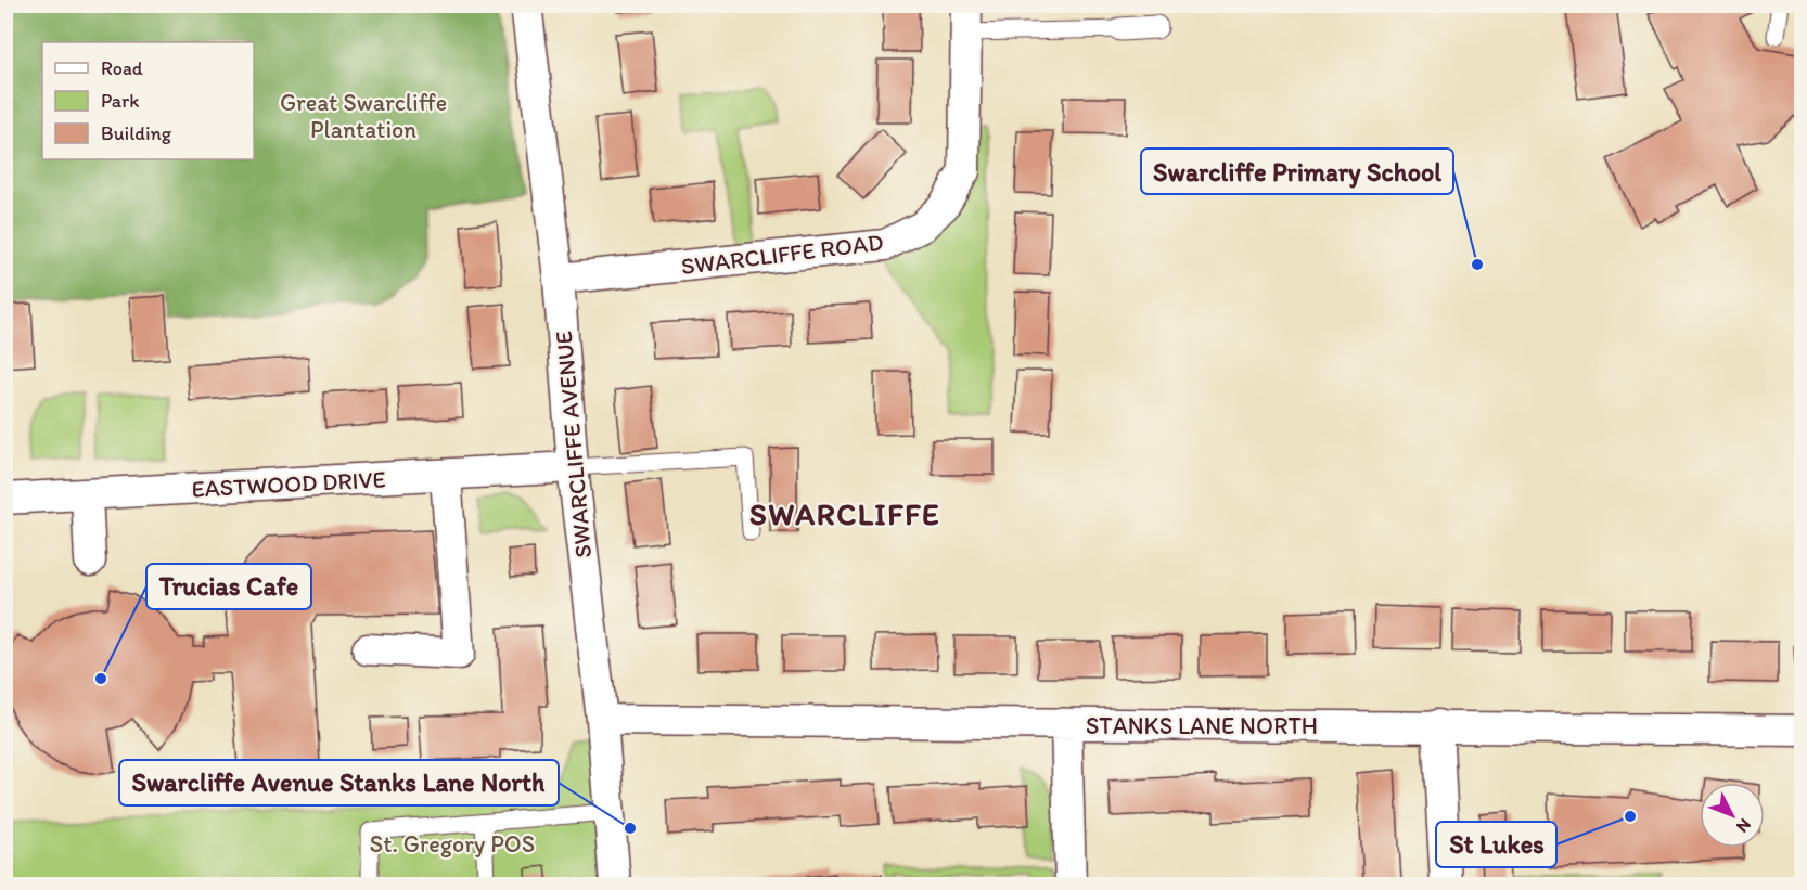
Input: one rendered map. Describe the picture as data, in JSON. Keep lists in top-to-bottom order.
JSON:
{
  "streets": {
    "street": [
      "SWARCLIFFE ROAD",
      "SWARCLIFFE AVENUE",
      "EASTWOOD DRIVE",
      "STANKS LANE NORTH"
    ]
  },
  "crossings": [
    ["SWARCLIFFE ROAD", "SWARCLIFFE AVENUE"],
    ["SWARCLIFFE AVENUE", "EASTWOOD DRIVE"],
    ["SWARCLIFFE AVENUE", "STANKS LANE NORTH"]
  ],
  "districts": ["SWARCLIFFE"],
  "parks": ["Great Swarcliffe Plantation", "St. Gregory POS"],
  "places": [
    "Swarcliffe Primary School",
    "Trucias Cafe",
    "St Lukes",
    "Swarcliffe Avenue Stanks Lane North"
  ],
  "legend": ["Road", "Park", "Building"],
  "north": "bottom right"
}
